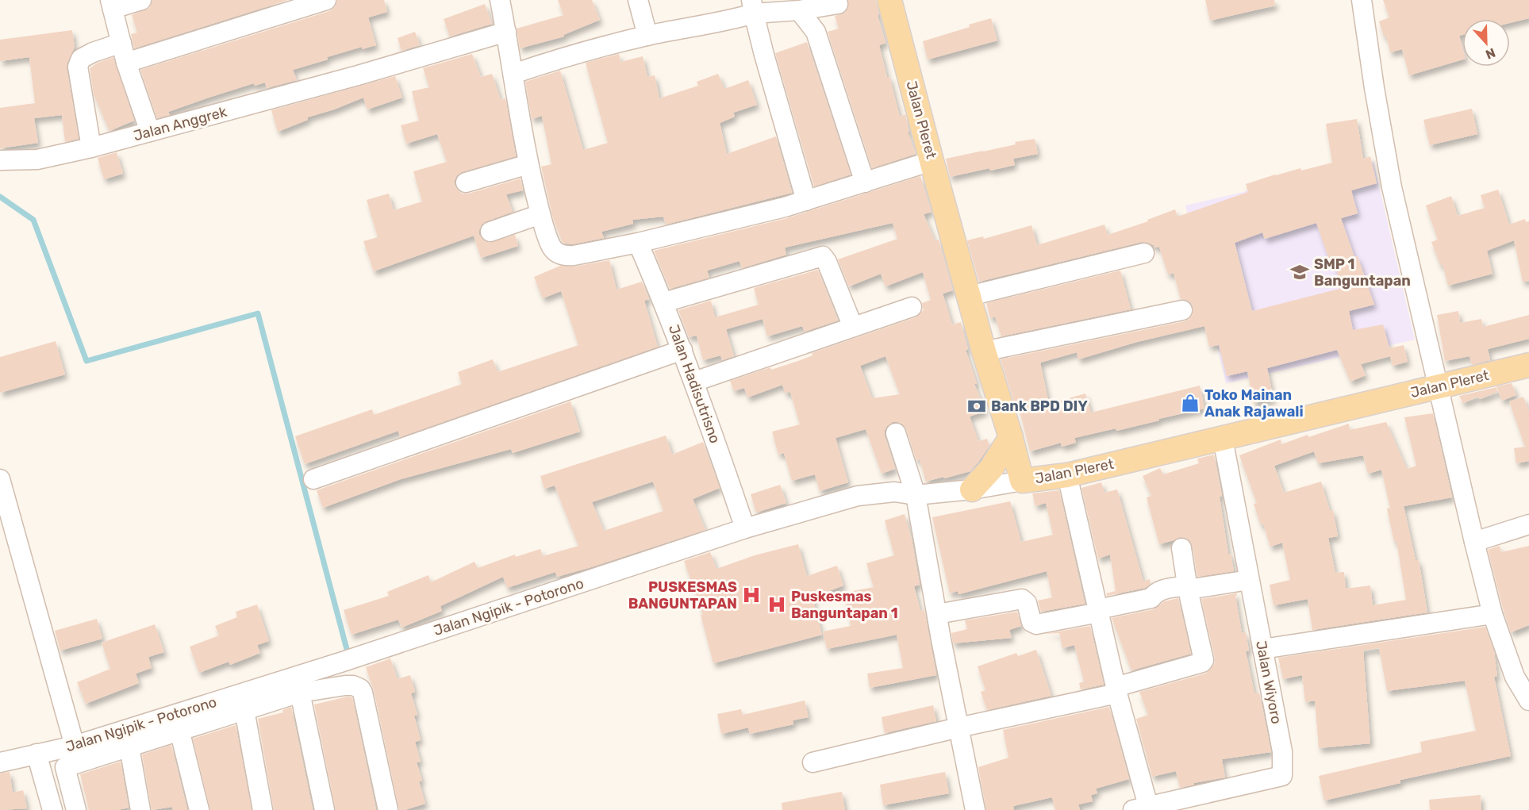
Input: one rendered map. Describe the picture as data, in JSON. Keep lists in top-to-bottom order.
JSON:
{
  "streets": {
    "main road": ["Jalan Pleret"],
    "street": [
      "Jalan Anggrek",
      "Jalan Hadisutrisno",
      "Jalan Ngipik - Potorono",
      "Jalan Wiyoro"
    ]
  },
  "crossings": [
    ["Jalan Pleret", "Jalan Ngipik - Potorono"],
    ["Jalan Pleret", "Jalan Wiyoro"],
    ["Jalan Hadisutrisno", "Jalan Ngipik - Potorono"]
  ],
  "places": {
    "school or university": ["SMP 1 Banguntapan"],
    "shop": ["Toko Mainan Anak Rajawali"],
    "bank": ["Bank BPD DIY"],
    "hospital": ["PUSKESMAS BANGUNTAPAN", "Puskesmas Banguntapan 1"]
  },
  "north": "bottom"
}
